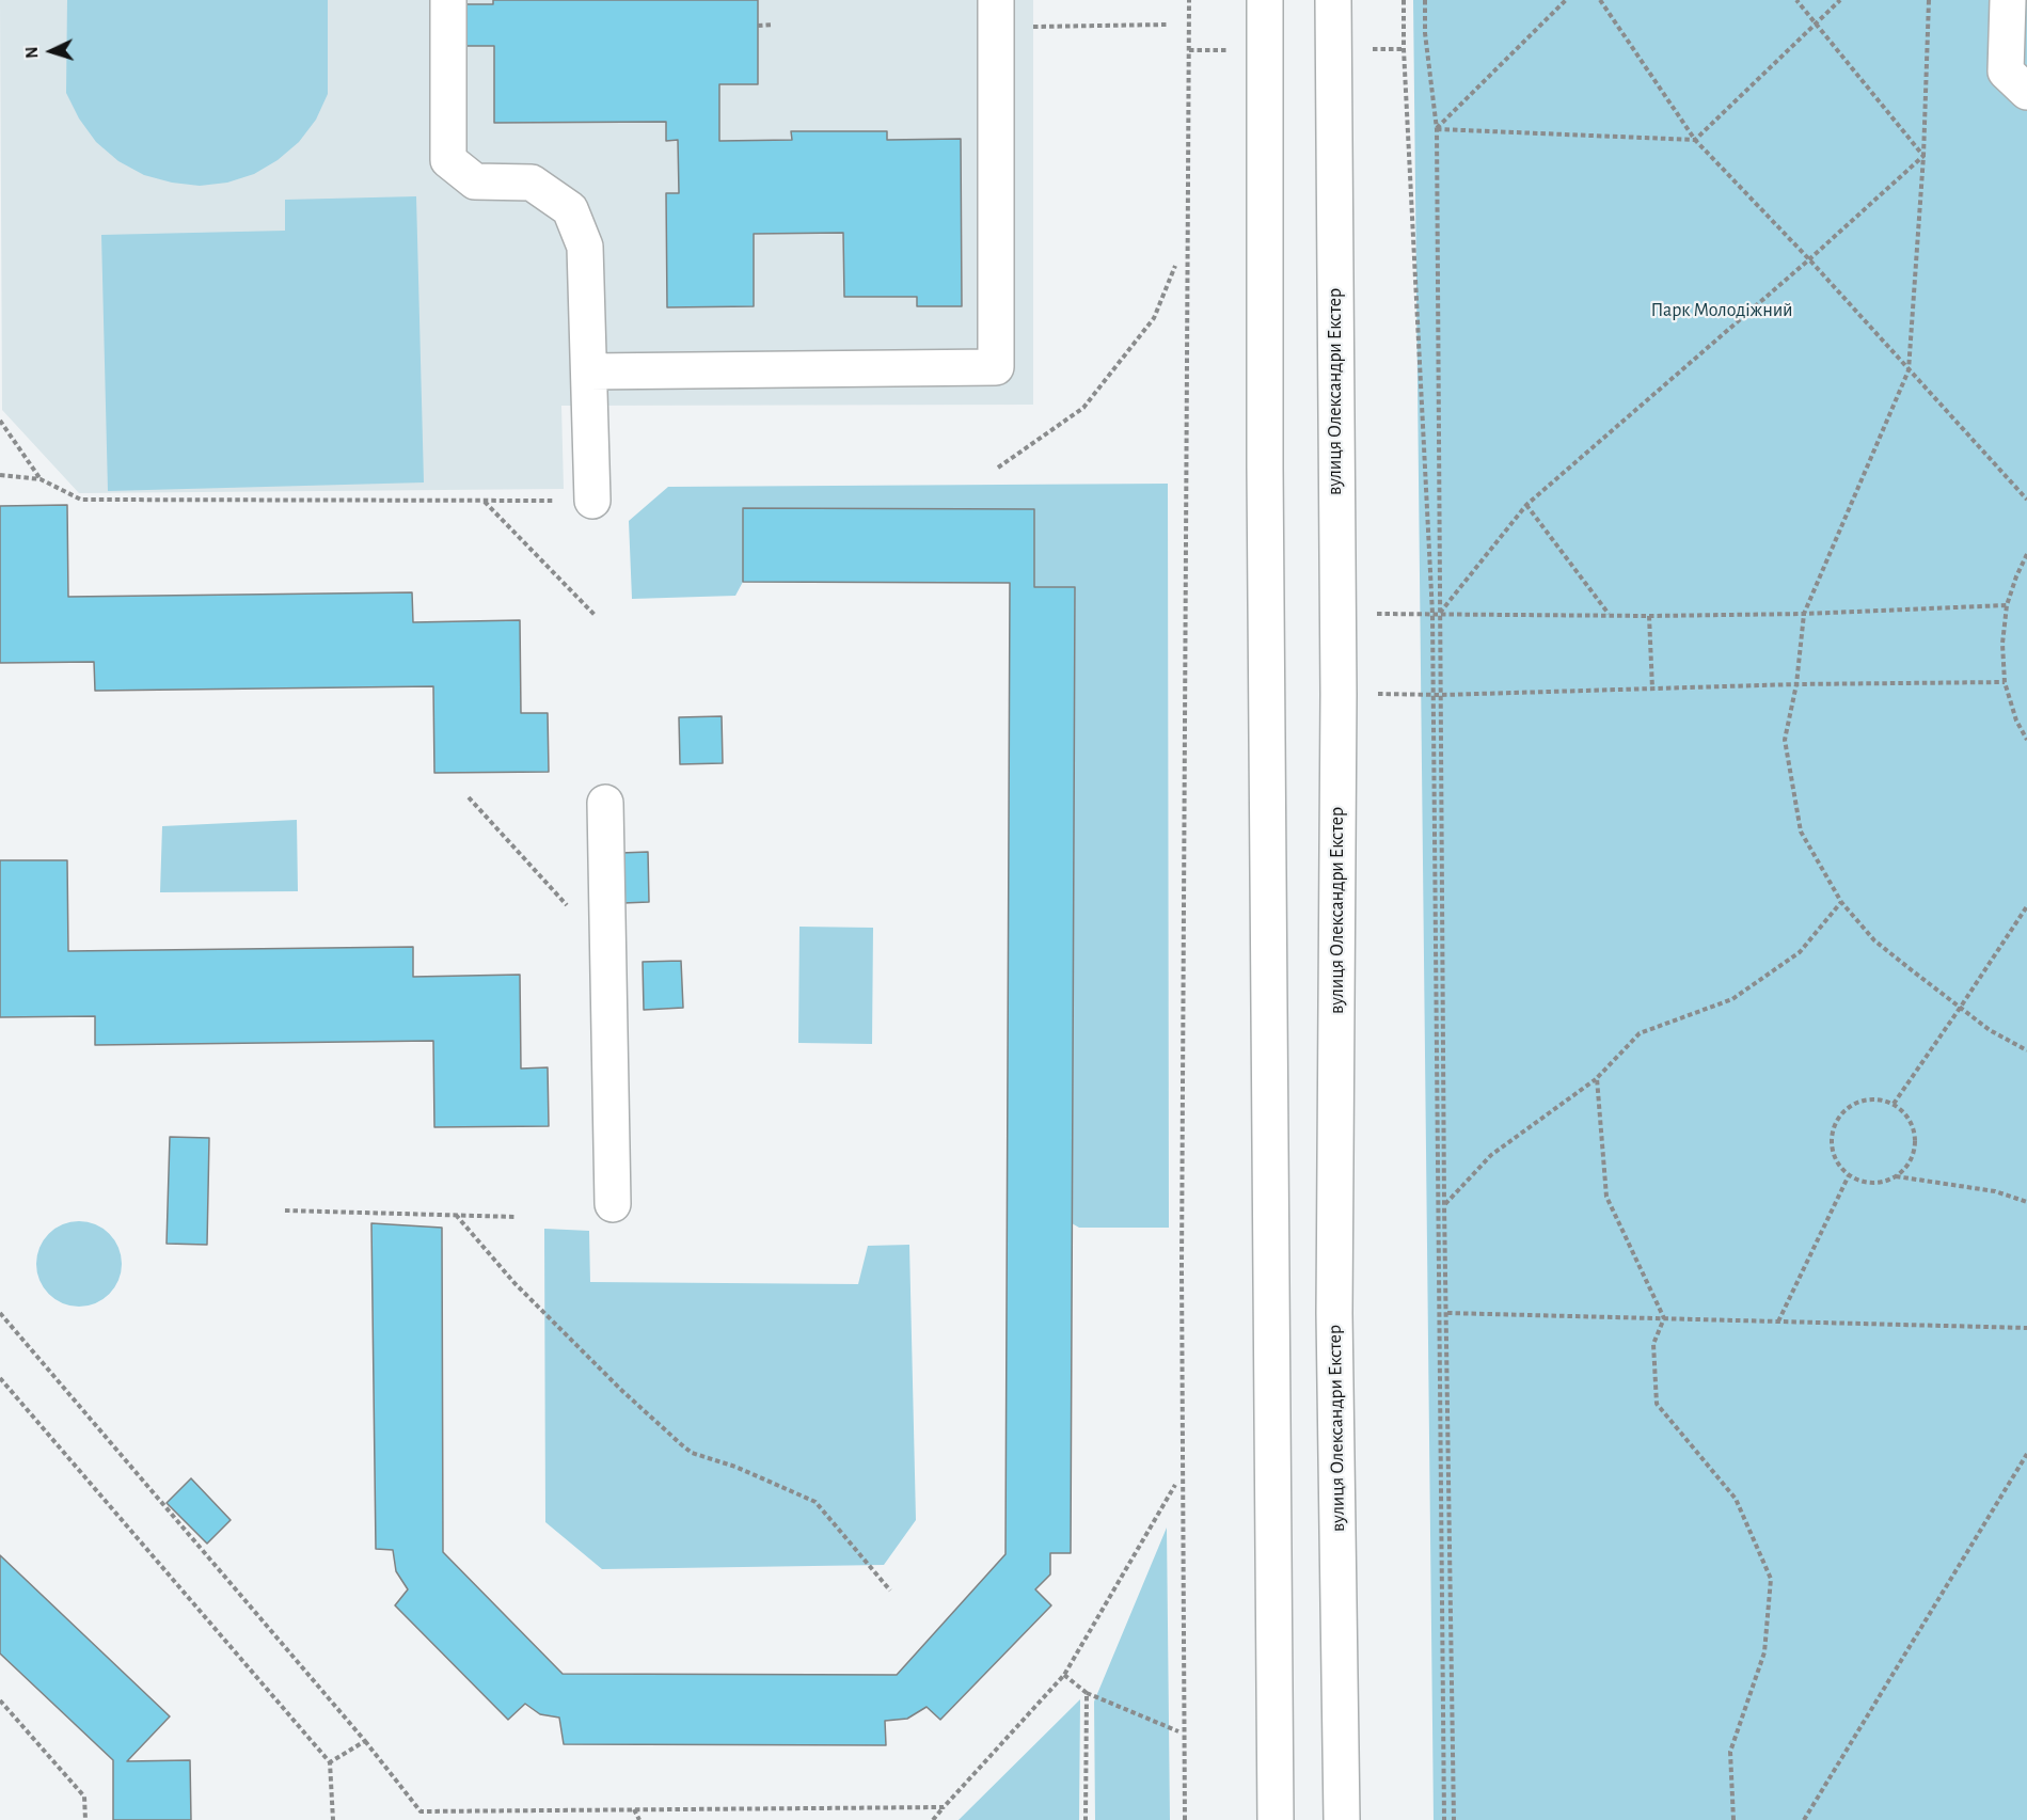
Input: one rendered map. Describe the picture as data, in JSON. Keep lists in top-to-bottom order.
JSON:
{
  "streets": {
    "street": ["вулиця Олександри Екстер"]
  },
  "parks": ["Парк Молодіжний"],
  "north": "left"
}
